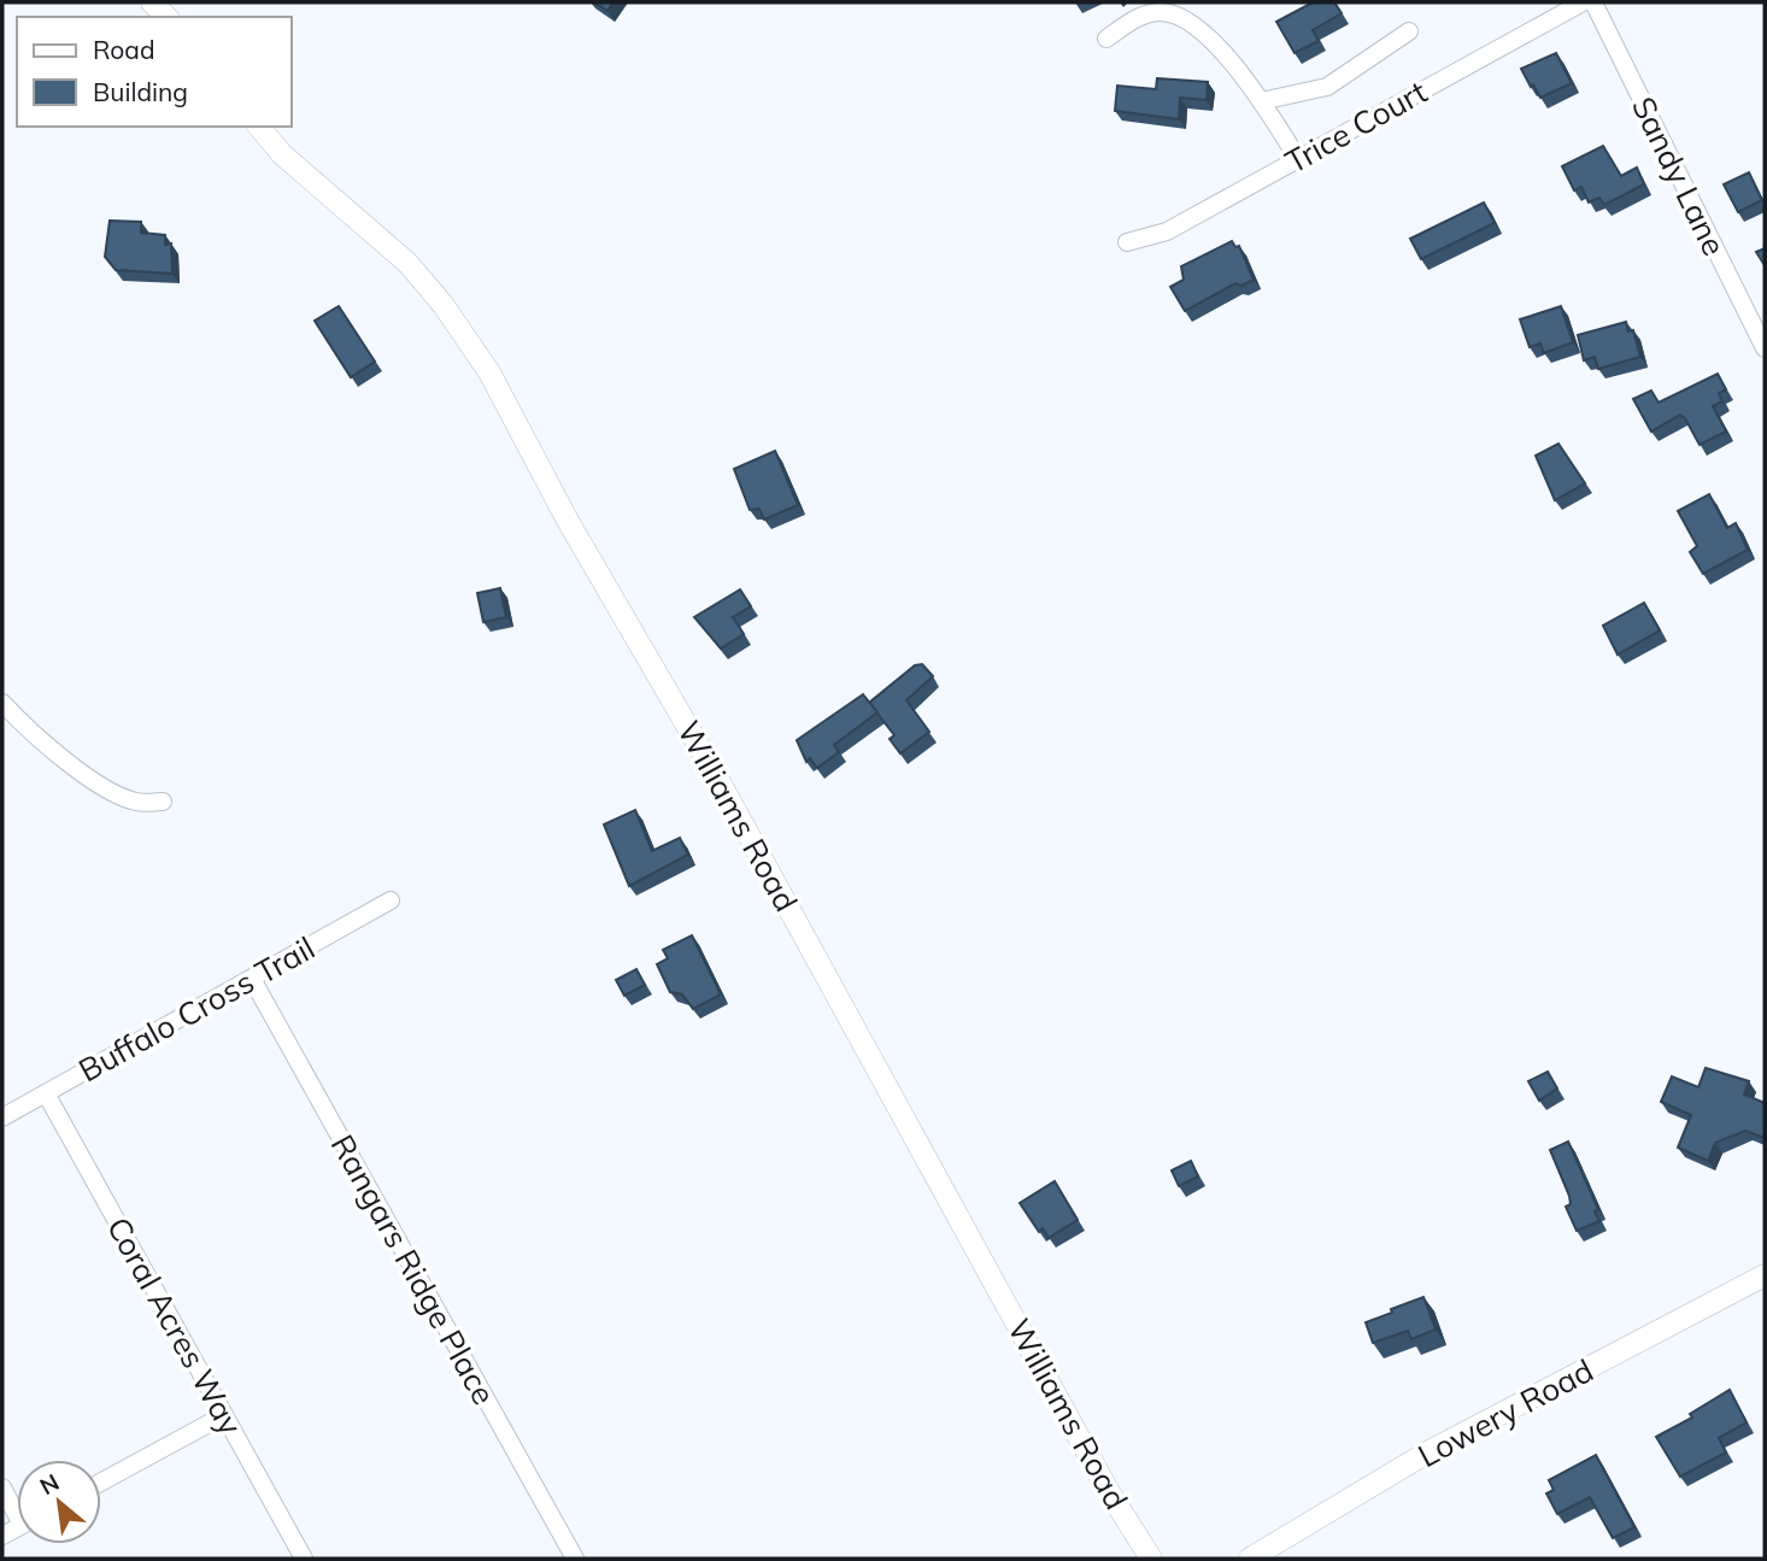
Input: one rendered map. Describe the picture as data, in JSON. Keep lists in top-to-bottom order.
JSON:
{
  "streets": {
    "street": [
      "Trice Court",
      "Sandy Lane",
      "Williams Road",
      "Buffalo Cross Trail",
      "Rangars Ridge Place",
      "Coral Acres Way",
      "Lowery Road"
    ]
  },
  "crossings": [
    ["Buffalo Cross Trail", "Rangars Ridge Place"],
    ["Buffalo Cross Trail", "Coral Acres Way"]
  ],
  "legend": ["Road", "Building"],
  "north": "top left"
}
